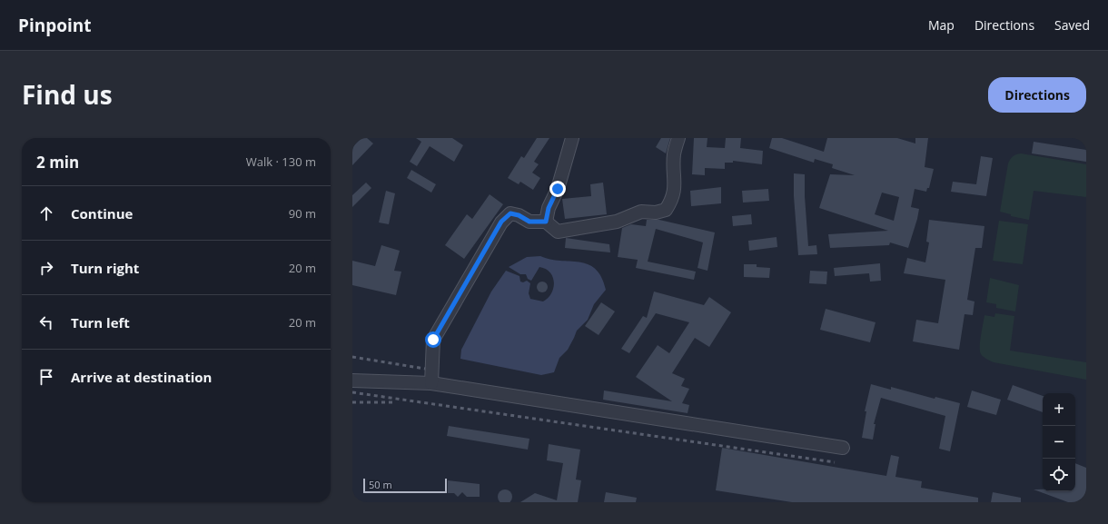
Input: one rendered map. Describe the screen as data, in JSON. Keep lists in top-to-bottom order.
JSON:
{
  "scale_bar": "50 m",
  "page": {
    "header": "Pinpoint",
    "nav": ["Map", "Directions", "Saved"],
    "title": "Find us",
    "buttons": "Directions",
    "heading": ["2 min", "Walk · 130 m"],
    "list": [
      ["Continue", "90 m"],
      ["Turn right", "20 m"],
      ["Turn left", "20 m"],
      "Arrive at destination"
    ],
    "map_buttons": ["+", "−"],
    "scale": "50 m"
  }
}
